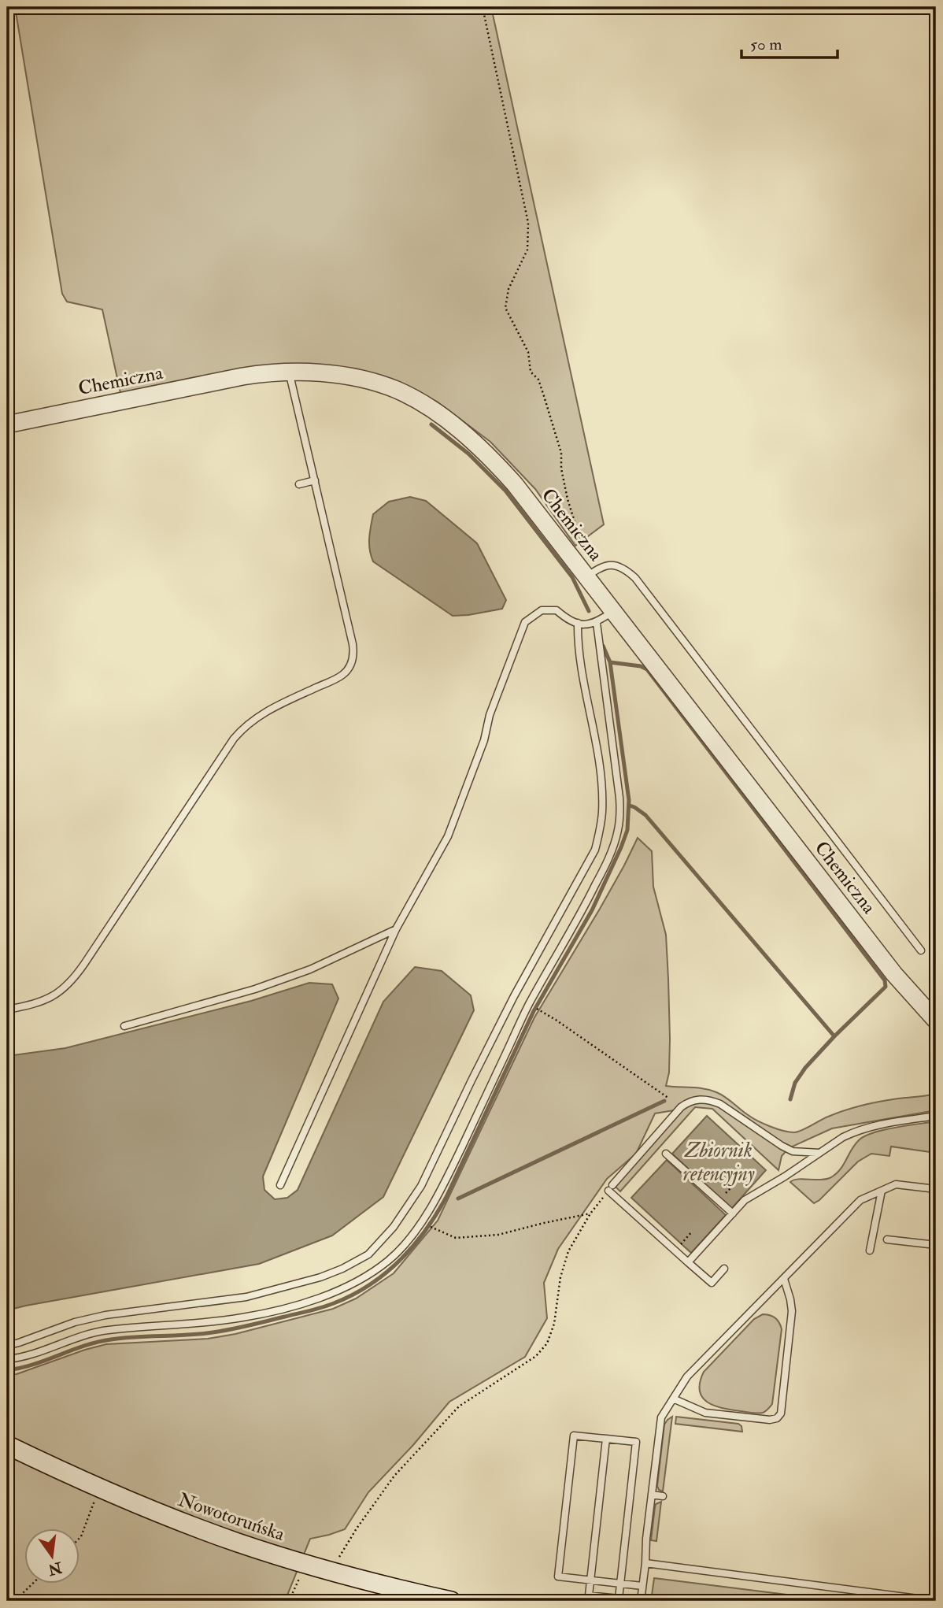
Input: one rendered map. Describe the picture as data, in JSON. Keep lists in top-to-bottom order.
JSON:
{
  "streets": {
    "main road": ["Nowotoruńska"],
    "street": ["Chemiczna"]
  },
  "water": ["Zbiornik retencyjny"],
  "scale_bar": "50 m",
  "north": "bottom"
}
